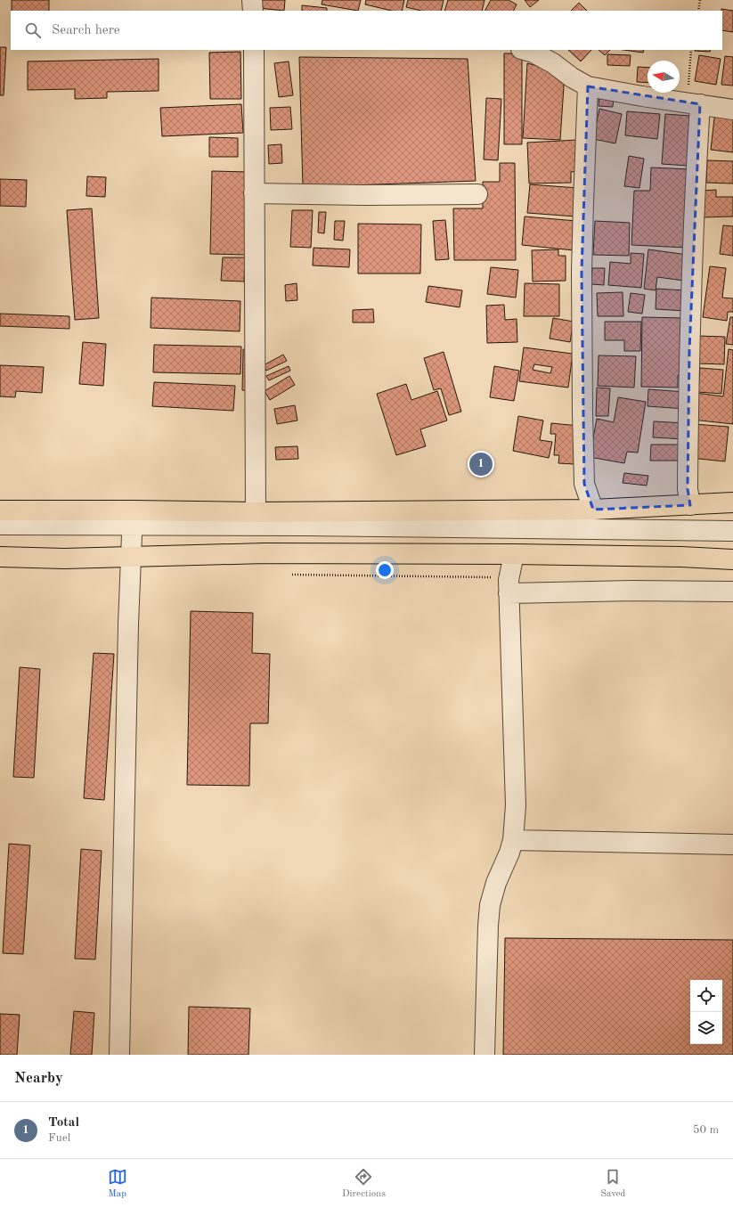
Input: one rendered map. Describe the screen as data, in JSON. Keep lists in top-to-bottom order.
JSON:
{
  "north": "left",
  "page": {
    "search": "Search here",
    "pins": "1",
    "heading": "Nearby",
    "list": [
      {
        "mark": "1",
        "name": "Total",
        "note": "Fuel",
        "value": "50 m"
      }
    ],
    "nav": ["Map", "Directions", "Saved"]
  }
}
